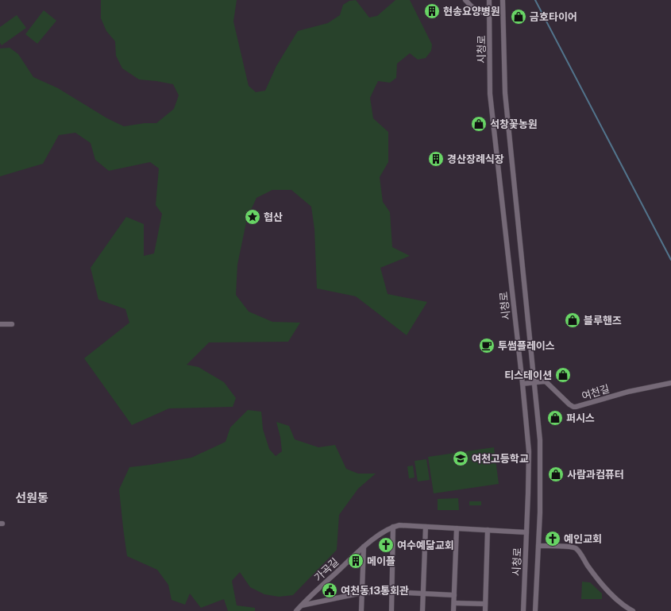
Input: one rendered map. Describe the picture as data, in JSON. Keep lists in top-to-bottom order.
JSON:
{
  "streets": {
    "street": ["시청로", "여천길", "가곡길"]
  },
  "crossings": [
    ["시청로", "여천길"],
    ["시청로", "가곡길"]
  ],
  "districts": ["선원동"],
  "places": {
    "building": ["현송요양병원", "경산장례식장", "메이플"],
    "shop": [
      "금호타이어",
      "석창꽃농원",
      "블루핸즈",
      "티스테이션",
      "퍼시스",
      "사람과컴퓨터"
    ],
    "place": ["협산"],
    "cafe": ["투썸플레이스"],
    "school or university": ["여천고등학교"],
    "church": ["예인교회", "여수예닮교회"],
    "public building": ["여천동13통회관"]
  }
}
